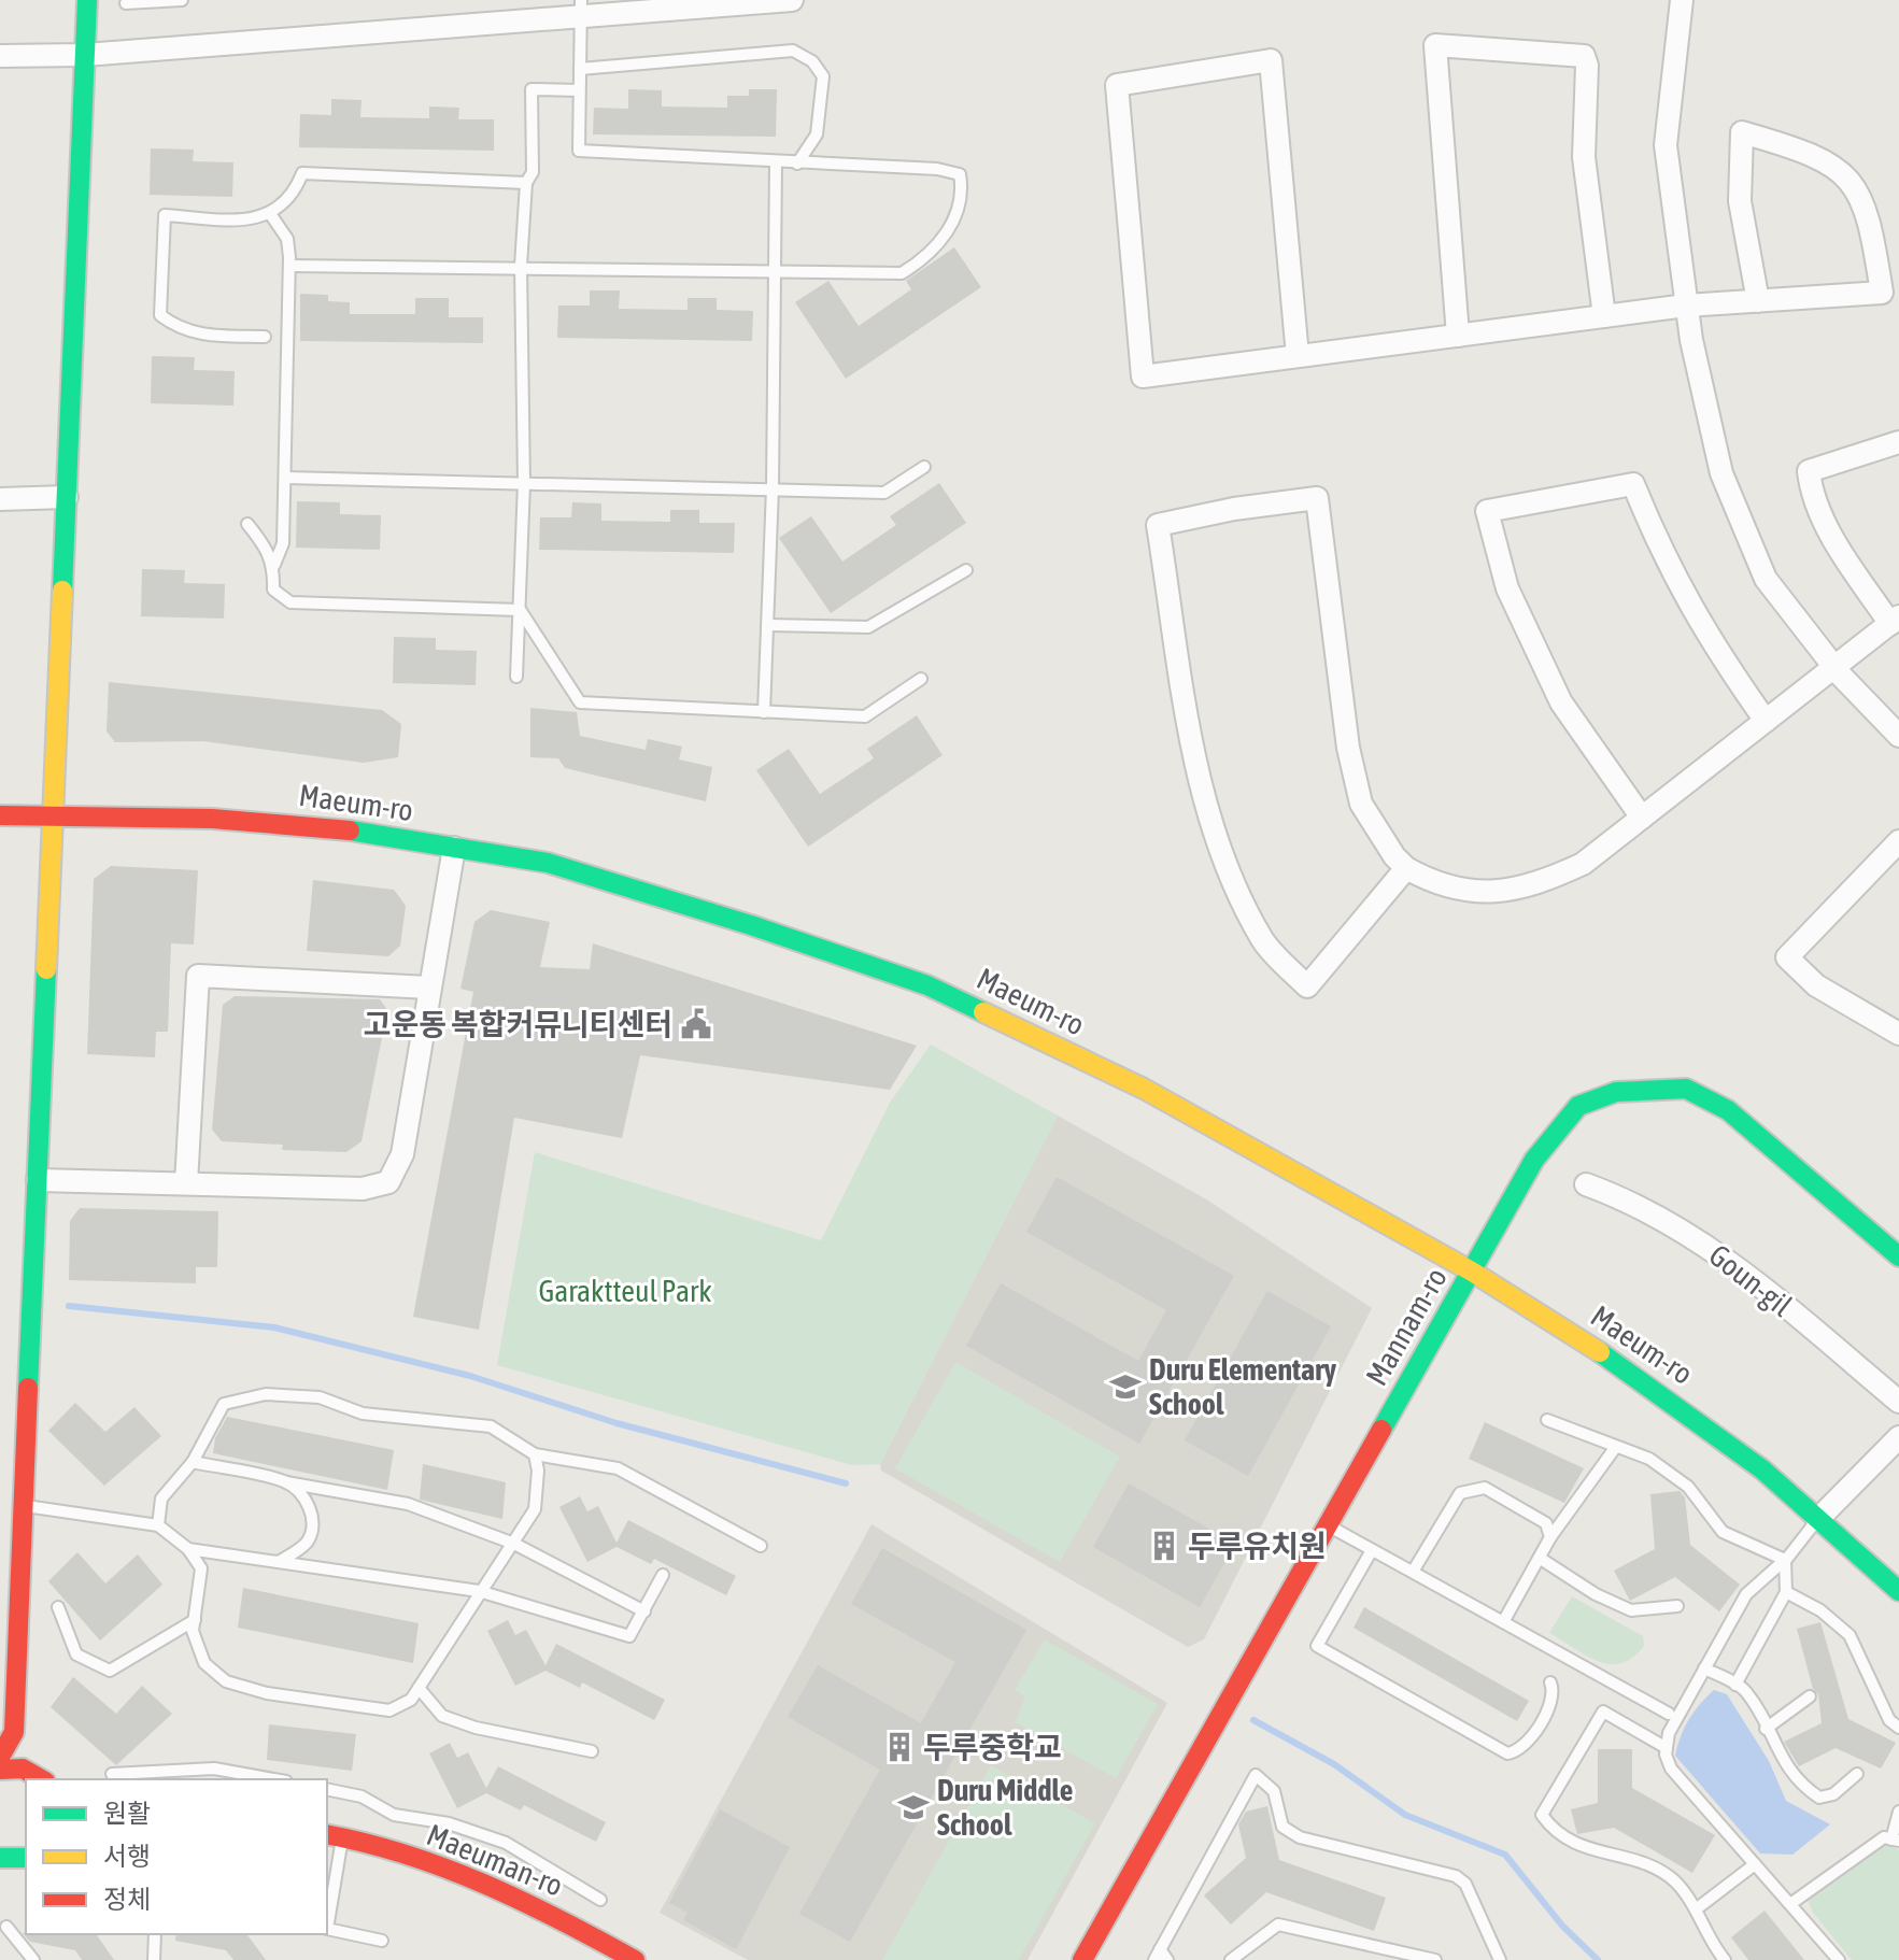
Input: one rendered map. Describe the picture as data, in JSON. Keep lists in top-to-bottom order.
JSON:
{
  "streets": {
    "street": [
      "Maeum-ro",
      "Goun-gil",
      "Mannam-ro",
      "Maeuman-ro"
    ]
  },
  "crossings": [
    ["Maeum-ro", "Mannam-ro"]
  ],
  "parks": ["Garaktteul Park"],
  "places": {
    "public building": ["고운동 복합커뮤니티센터"],
    "school or university": ["Duru Elementary School", "Duru Middle School"],
    "building": ["두루유치원", "두루중학교"]
  },
  "legend": ["원활", "서행", "정체"]
}
